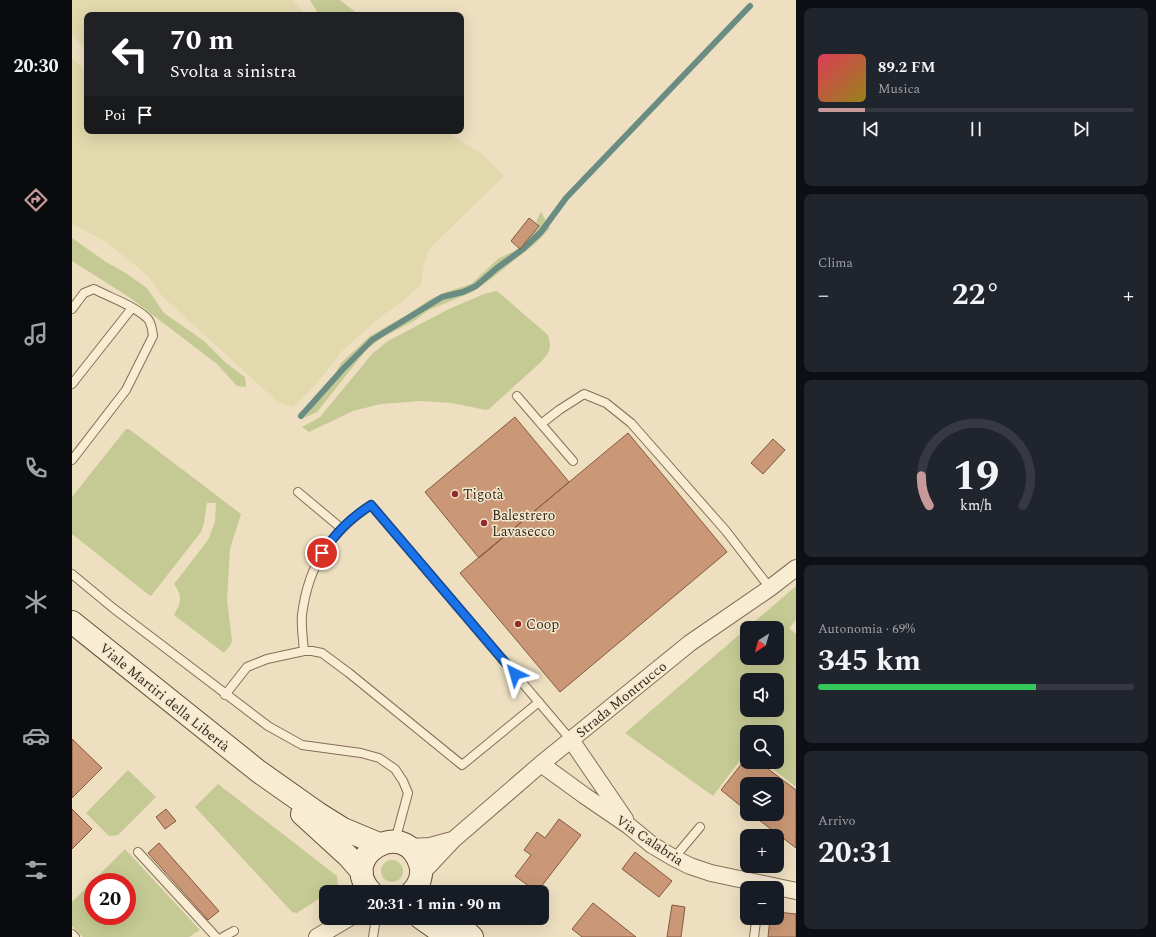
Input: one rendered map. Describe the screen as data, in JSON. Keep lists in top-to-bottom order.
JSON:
{
  "streets": {
    "main road": ["Viale Martiri della Libertà"],
    "street": ["Strada Montrucco", "Via Calabria"]
  },
  "crossings": [
    ["Viale Martiri della Libertà", "Strada Montrucco"],
    ["Strada Montrucco", "Via Calabria"]
  ],
  "places": ["Tigotà", "Balestrero Lavasecco", "Coop"],
  "north": "bottom left",
  "page": {
    "tabs": "20:30",
    "turn": ["70 m", "Svolta a sinistra"],
    "song": ["89.2 FM", "Musica"],
    "then": "Poi",
    "tile": [
      "Clima",
      ["Autonomia · 69%", "345 km"],
      ["Arrivo", "20:31"]
    ],
    "heat": ["−", "22°", "+"],
    "map_buttons": ["+", "−"],
    "limit": "20",
    "trip": "20:31 · 1 min · 90 m",
    "gauge": ["19", "km/h"]
  }
}
